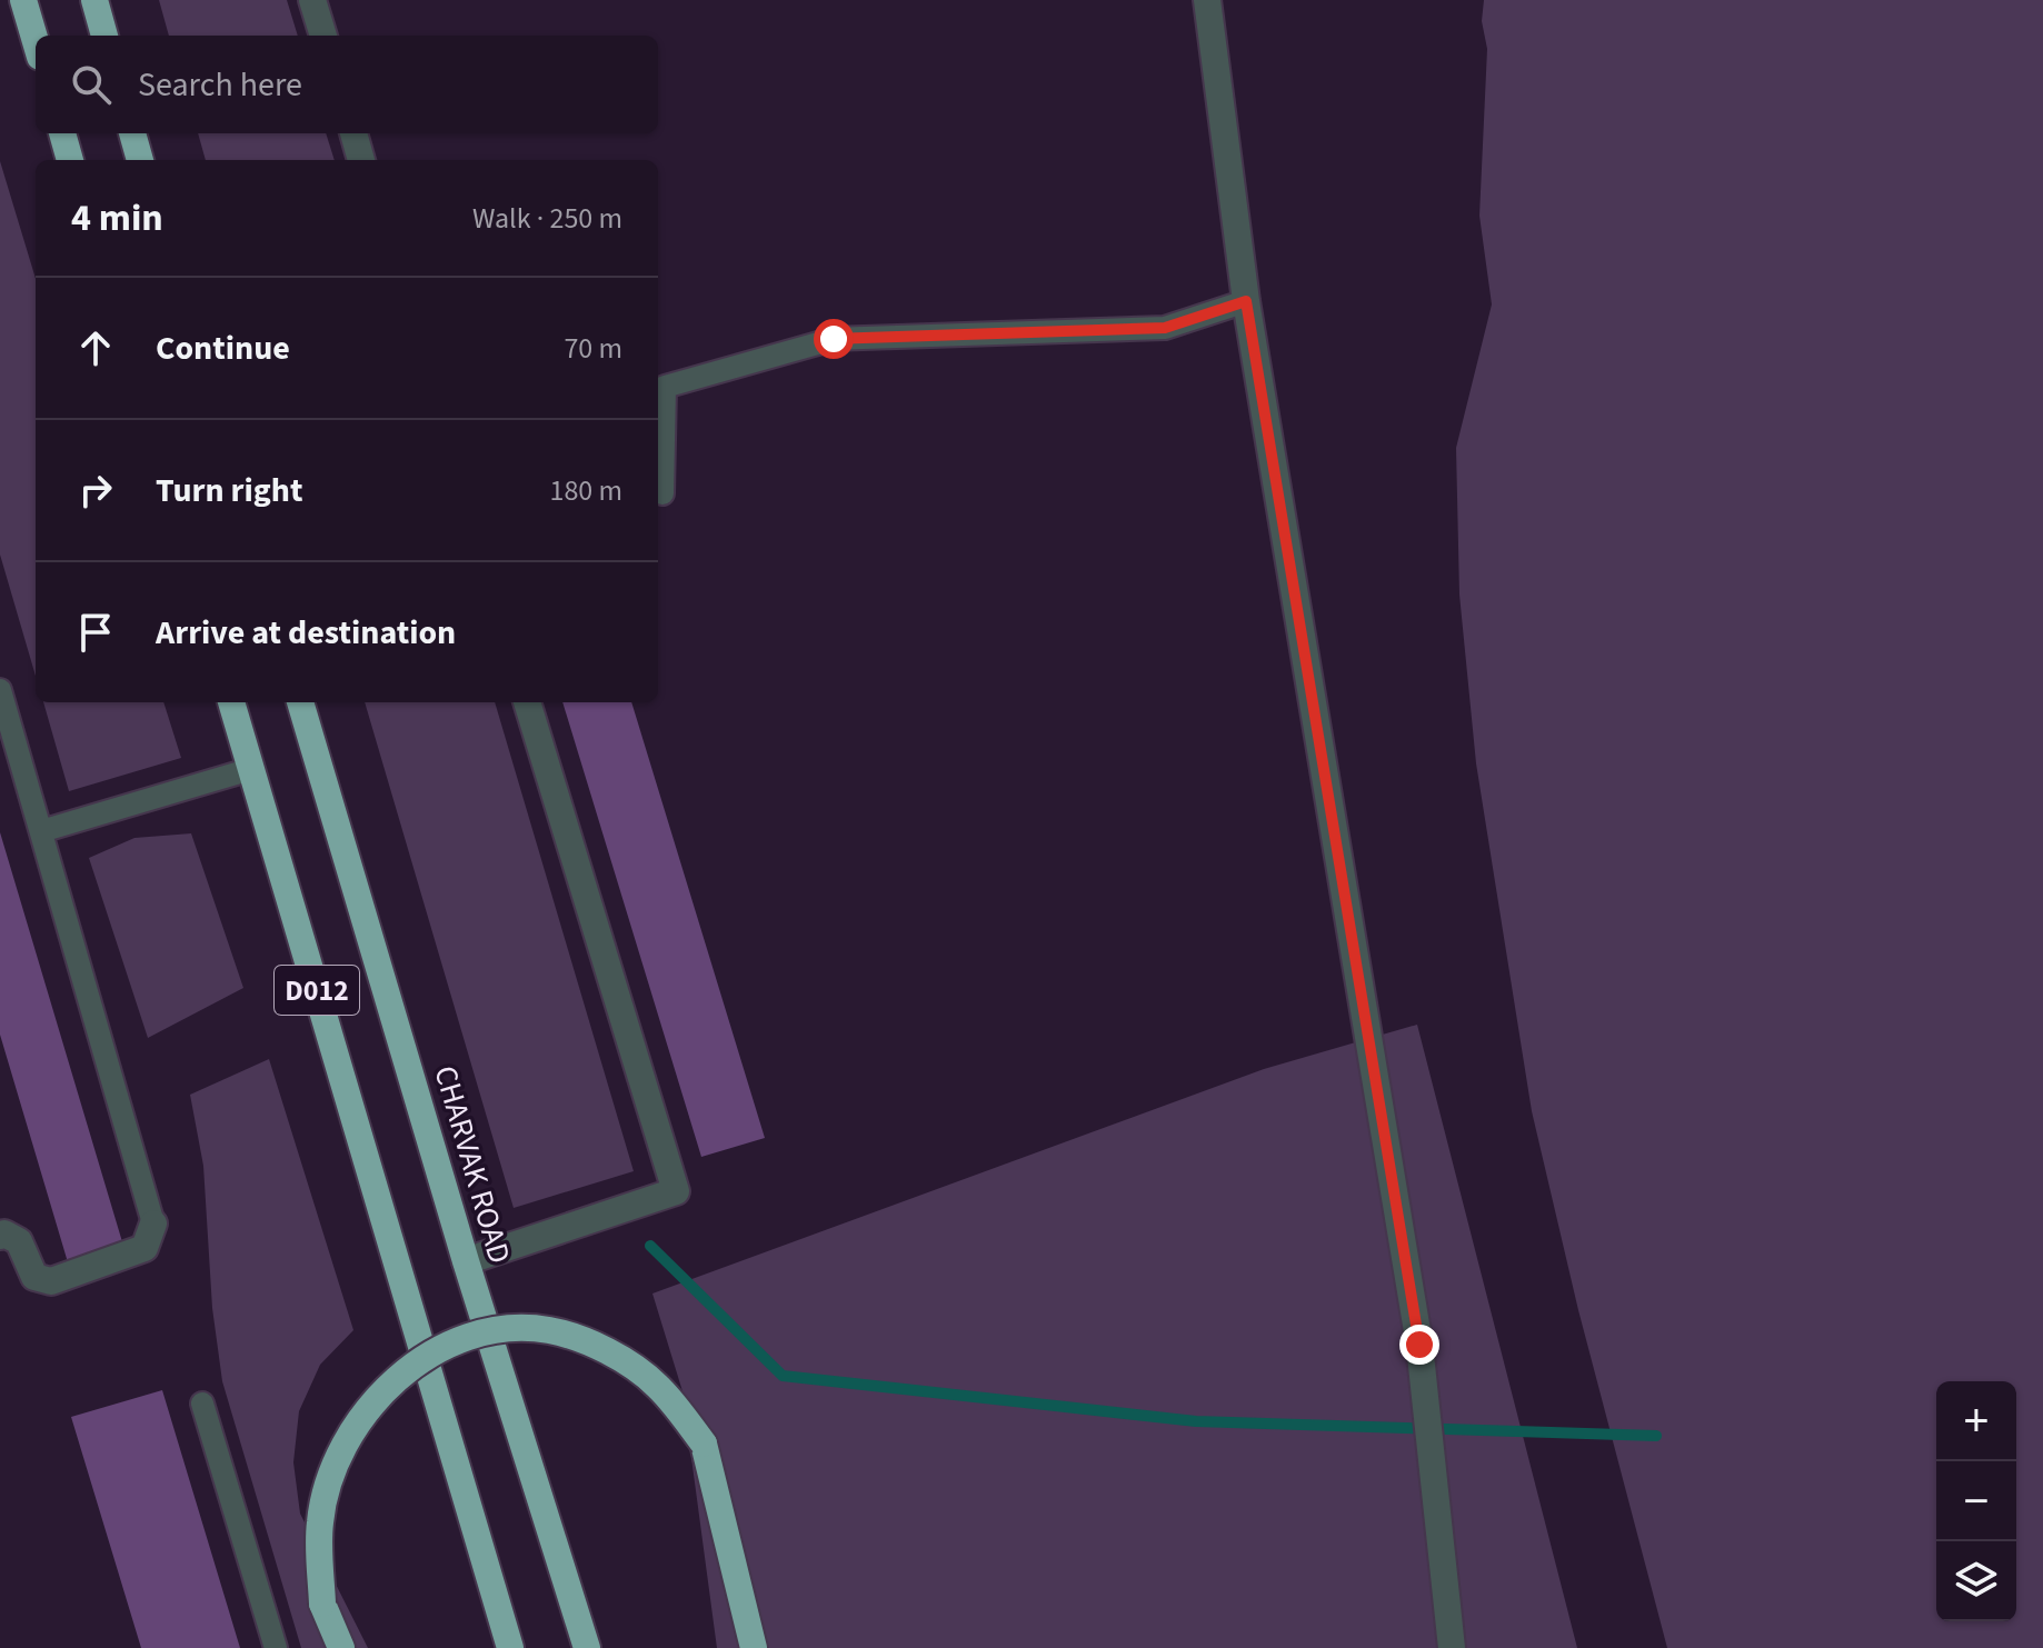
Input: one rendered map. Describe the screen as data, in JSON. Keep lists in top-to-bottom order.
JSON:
{
  "streets": {
    "highway": ["D012", "CHARVAK ROAD"]
  },
  "page": {
    "search": "Search here",
    "heading": ["4 min", "Walk · 250 m"],
    "list": [
      ["Continue", "70 m"],
      ["Turn right", "180 m"],
      "Arrive at destination"
    ],
    "map_buttons": ["+", "−"]
  }
}
